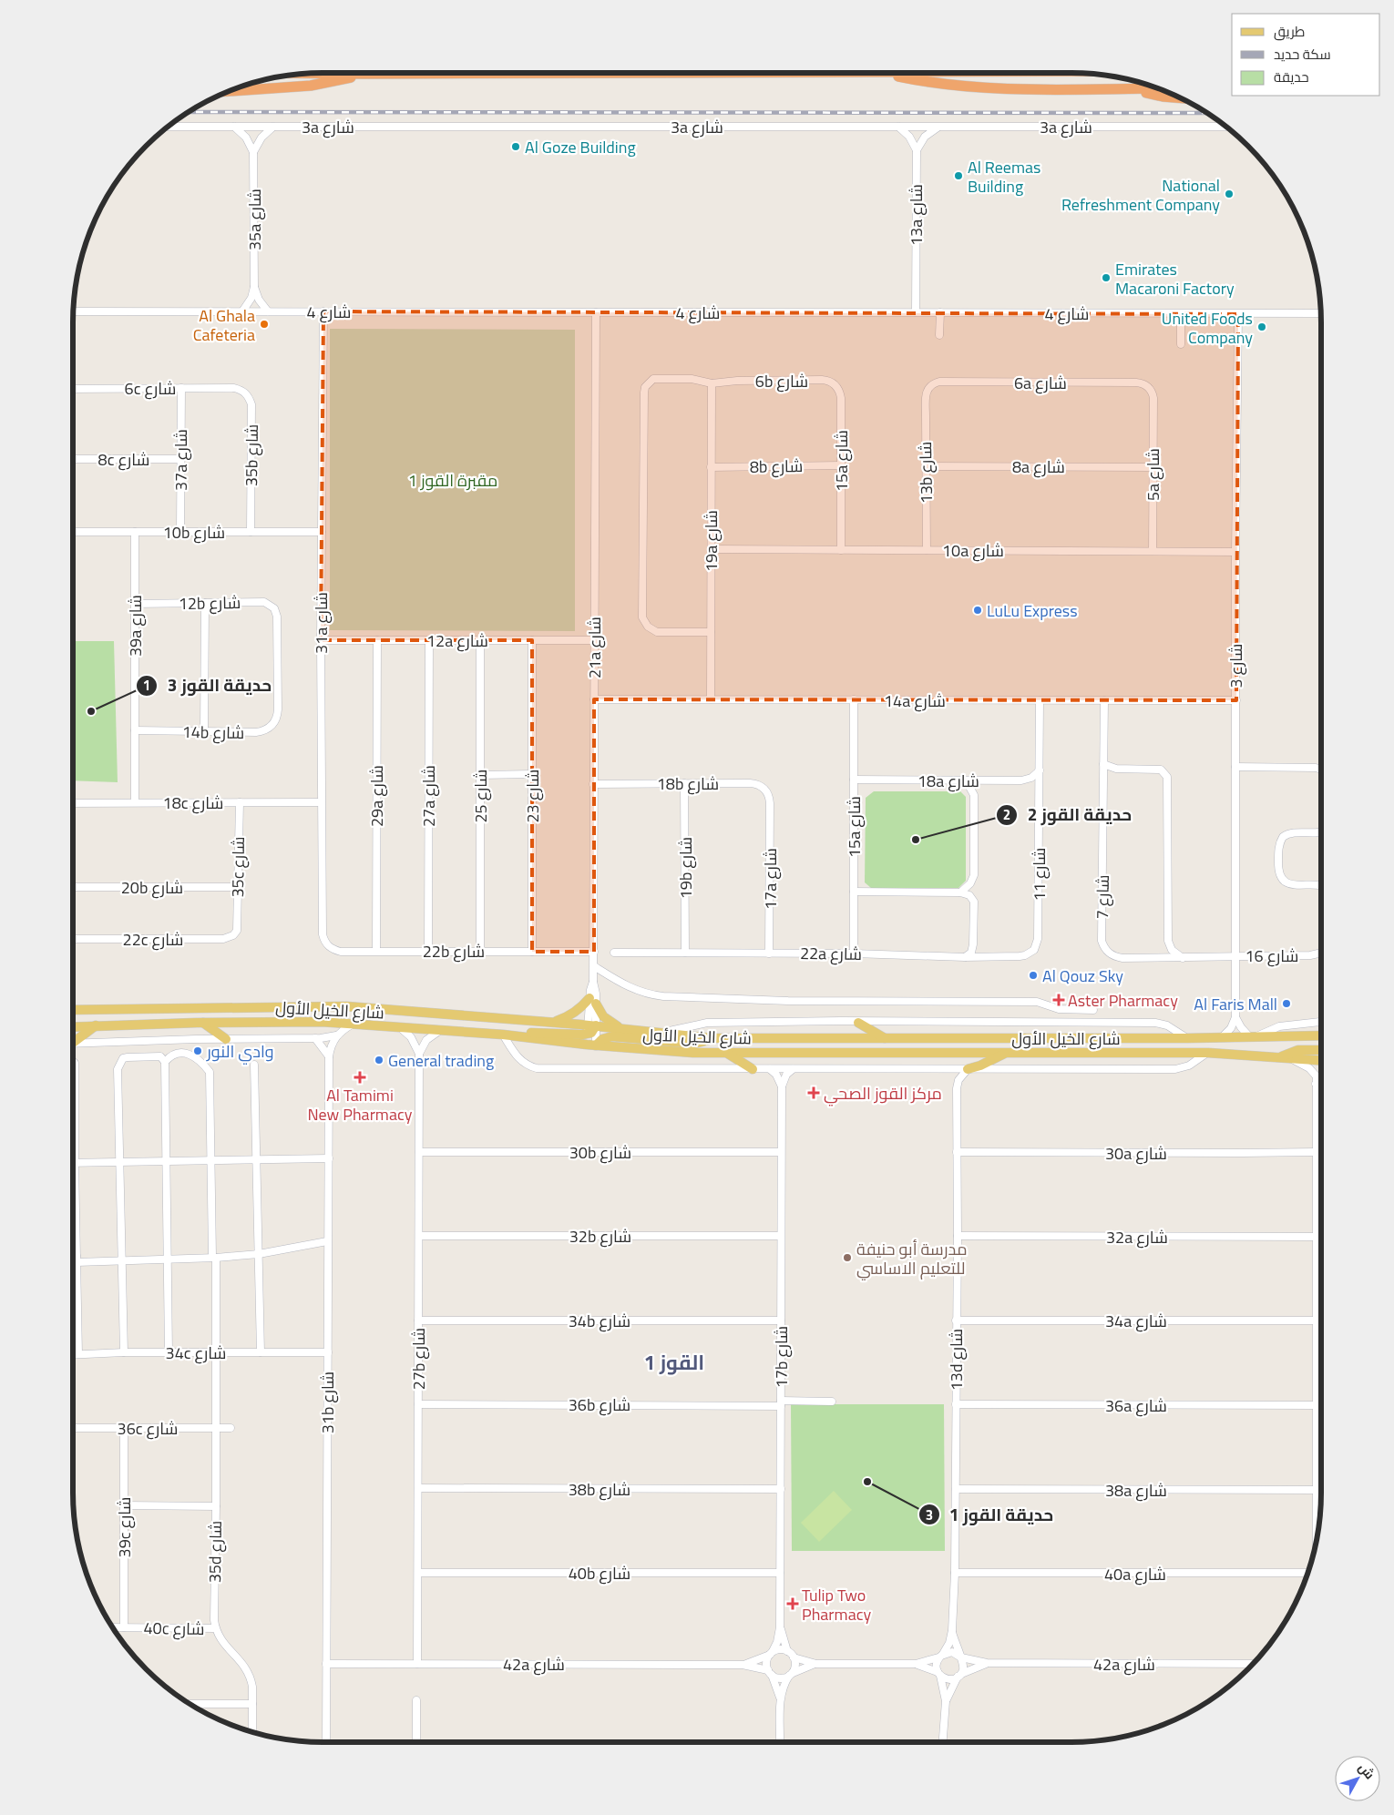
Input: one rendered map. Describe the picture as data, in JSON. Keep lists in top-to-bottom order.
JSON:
{
  "streets": {
    "main road": ["شارع الخيل الأول"],
    "street": [
      "3a شارع",
      "13a شارع",
      "35a شارع",
      "شارع 4",
      "6b شارع",
      "6a شارع",
      "6c شارع",
      "35b شارع",
      "8c شارع",
      "37a شارع",
      "15a شارع",
      "8b شارع",
      "8a شارع",
      "13b شارع",
      "5a شارع",
      "10b شارع",
      "19a شارع",
      "10a شارع",
      "12b شارع",
      "31a شارع",
      "39a شارع",
      "12a شارع",
      "21a شارع",
      "شارع 3",
      "14a شارع",
      "14b شارع",
      "18a شارع",
      "18b شارع",
      "29a شارع",
      "27a شارع",
      "شارع 25",
      "شارع 23",
      "18c شارع",
      "35c شارع",
      "19b شارع",
      "شارع 11",
      "17a شارع",
      "20b شارع",
      "شارع 7",
      "22c شارع",
      "22b شارع",
      "22a شارع",
      "شارع 16",
      "30b شارع",
      "30a شارع",
      "32b شارع",
      "32a شارع",
      "34b شارع",
      "34a شارع",
      "34c شارع",
      "17b شارع",
      "27b شارع",
      "13d شارع",
      "31b شارع",
      "36b شارع",
      "36a شارع",
      "36c شارع",
      "38b شارع",
      "38a شارع",
      "39c شارع",
      "35d شارع",
      "40b شارع",
      "40a شارع",
      "40c شارع",
      "42a شارع"
    ]
  },
  "crossings": [
    ["13a شارع", "شارع 4"],
    ["35a شارع", "شارع 4"],
    ["شارع 4", "31a شارع"],
    ["شارع 4", "21a شارع"],
    ["شارع 4", "شارع 3"],
    ["6b شارع", "15a شارع"],
    ["6b شارع", "19a شارع"],
    ["6a شارع", "13b شارع"],
    ["6a شارع", "5a شارع"],
    ["6c شارع", "35b شارع"],
    ["6c شارع", "37a شارع"],
    ["35b شارع", "10b شارع"],
    ["8c شارع", "37a شارع"],
    ["37a شارع", "10b شارع"],
    ["15a شارع", "8b شارع"],
    ["15a شارع", "10a شارع"],
    ["15a شارع", "14a شارع"],
    ["15a شارع", "18a شارع"],
    ["15a شارع", "22a شارع"],
    ["8b شارع", "19a شارع"],
    ["8a شارع", "13b شارع"],
    ["8a شارع", "5a شارع"],
    ["13b شارع", "10a شارع"],
    ["5a شارع", "10a شارع"],
    ["10b شارع", "31a شارع"],
    ["10b شارع", "39a شارع"],
    ["19a شارع", "10a شارع"],
    ["19a شارع", "14a شارع"],
    ["10a شارع", "شارع 3"],
    ["12b شارع", "39a شارع"],
    ["12b شارع", "14b شارع"],
    ["31a شارع", "12a شارع"],
    ["31a شارع", "18c شارع"],
    ["31a شارع", "22b شارع"],
    ["39a شارع", "14b شارع"],
    ["39a شارع", "18c شارع"],
    ["12a شارع", "21a شارع"],
    ["12a شارع", "29a شارع"],
    ["12a شارع", "27a شارع"],
    ["12a شارع", "شارع 25"],
    ["12a شارع", "شارع 23"],
    ["21a شارع", "14a شارع"],
    ["21a شارع", "18b شارع"],
    ["21a شارع", "22b شارع"],
    ["21a شارع", "شارع الخيل الأول"],
    ["شارع 3", "14a شارع"],
    ["شارع 3", "شارع 7"],
    ["شارع 3", "شارع 16"],
    ["14a شارع", "شارع 11"],
    ["14a شارع", "شارع 7"],
    ["18a شارع", "شارع 11"],
    ["18b شارع", "19b شارع"],
    ["18b شارع", "17a شارع"],
    ["29a شارع", "22b شارع"],
    ["27a شارع", "22b شارع"],
    ["شارع 25", "22b شارع"],
    ["شارع 23", "22b شارع"],
    ["18c شارع", "35c شارع"],
    ["35c شارع", "20b شارع"],
    ["35c شارع", "22c شارع"],
    ["19b شارع", "22a شارع"],
    ["شارع 11", "22a شارع"],
    ["17a شارع", "22a شارع"],
    ["شارع 7", "شارع 16"],
    ["30b شارع", "17b شارع"],
    ["30b شارع", "27b شارع"],
    ["30a شارع", "13d شارع"],
    ["32b شارع", "17b شارع"],
    ["32b شارع", "27b شارع"],
    ["32a شارع", "13d شارع"],
    ["34b شارع", "17b شارع"],
    ["34b شارع", "27b شارع"],
    ["34a شارع", "13d شارع"],
    ["34c شارع", "31b شارع"],
    ["34c شارع", "35d شارع"],
    ["17b شارع", "36b شارع"],
    ["17b شارع", "38b شارع"],
    ["17b شارع", "40b شارع"],
    ["17b شارع", "42a شارع"],
    ["27b شارع", "36b شارع"],
    ["27b شارع", "38b شارع"],
    ["27b شارع", "40b شارع"],
    ["27b شارع", "42a شارع"],
    ["13d شارع", "36a شارع"],
    ["13d شارع", "38a شارع"],
    ["13d شارع", "40a شارع"],
    ["13d شارع", "42a شارع"],
    ["31b شارع", "42a شارع"],
    ["36c شارع", "39c شارع"],
    ["36c شارع", "35d شارع"],
    ["39c شارع", "40c شارع"],
    ["35d شارع", "40c شارع"]
  ],
  "districts": ["القوز 1"],
  "parks": ["مقبرة القوز 1"],
  "places": {
    "other": [
      "Al Goze Building",
      "Al Reemas Building",
      "National Refreshment Company",
      "Emirates Macaroni Factory",
      "Al Ghala Cafeteria",
      "United Foods Company",
      "LuLu Express",
      "حديقة القوز 3",
      "حديقة القوز 2",
      "Al Qouz Sky",
      "Al Faris Mall",
      "وادي النور",
      "General trading",
      "مدرسة أبو حنيفة للتعليم الاساسي",
      "حديقة القوز 1"
    ],
    "health": [
      "Aster Pharmacy",
      "Al Tamimi New Pharmacy",
      "مركز القوز الصحي",
      "Tulip Two Pharmacy"
    ]
  },
  "legend": ["طريق", "سكة حديد", "حديقة"],
  "north": "top right"
}
